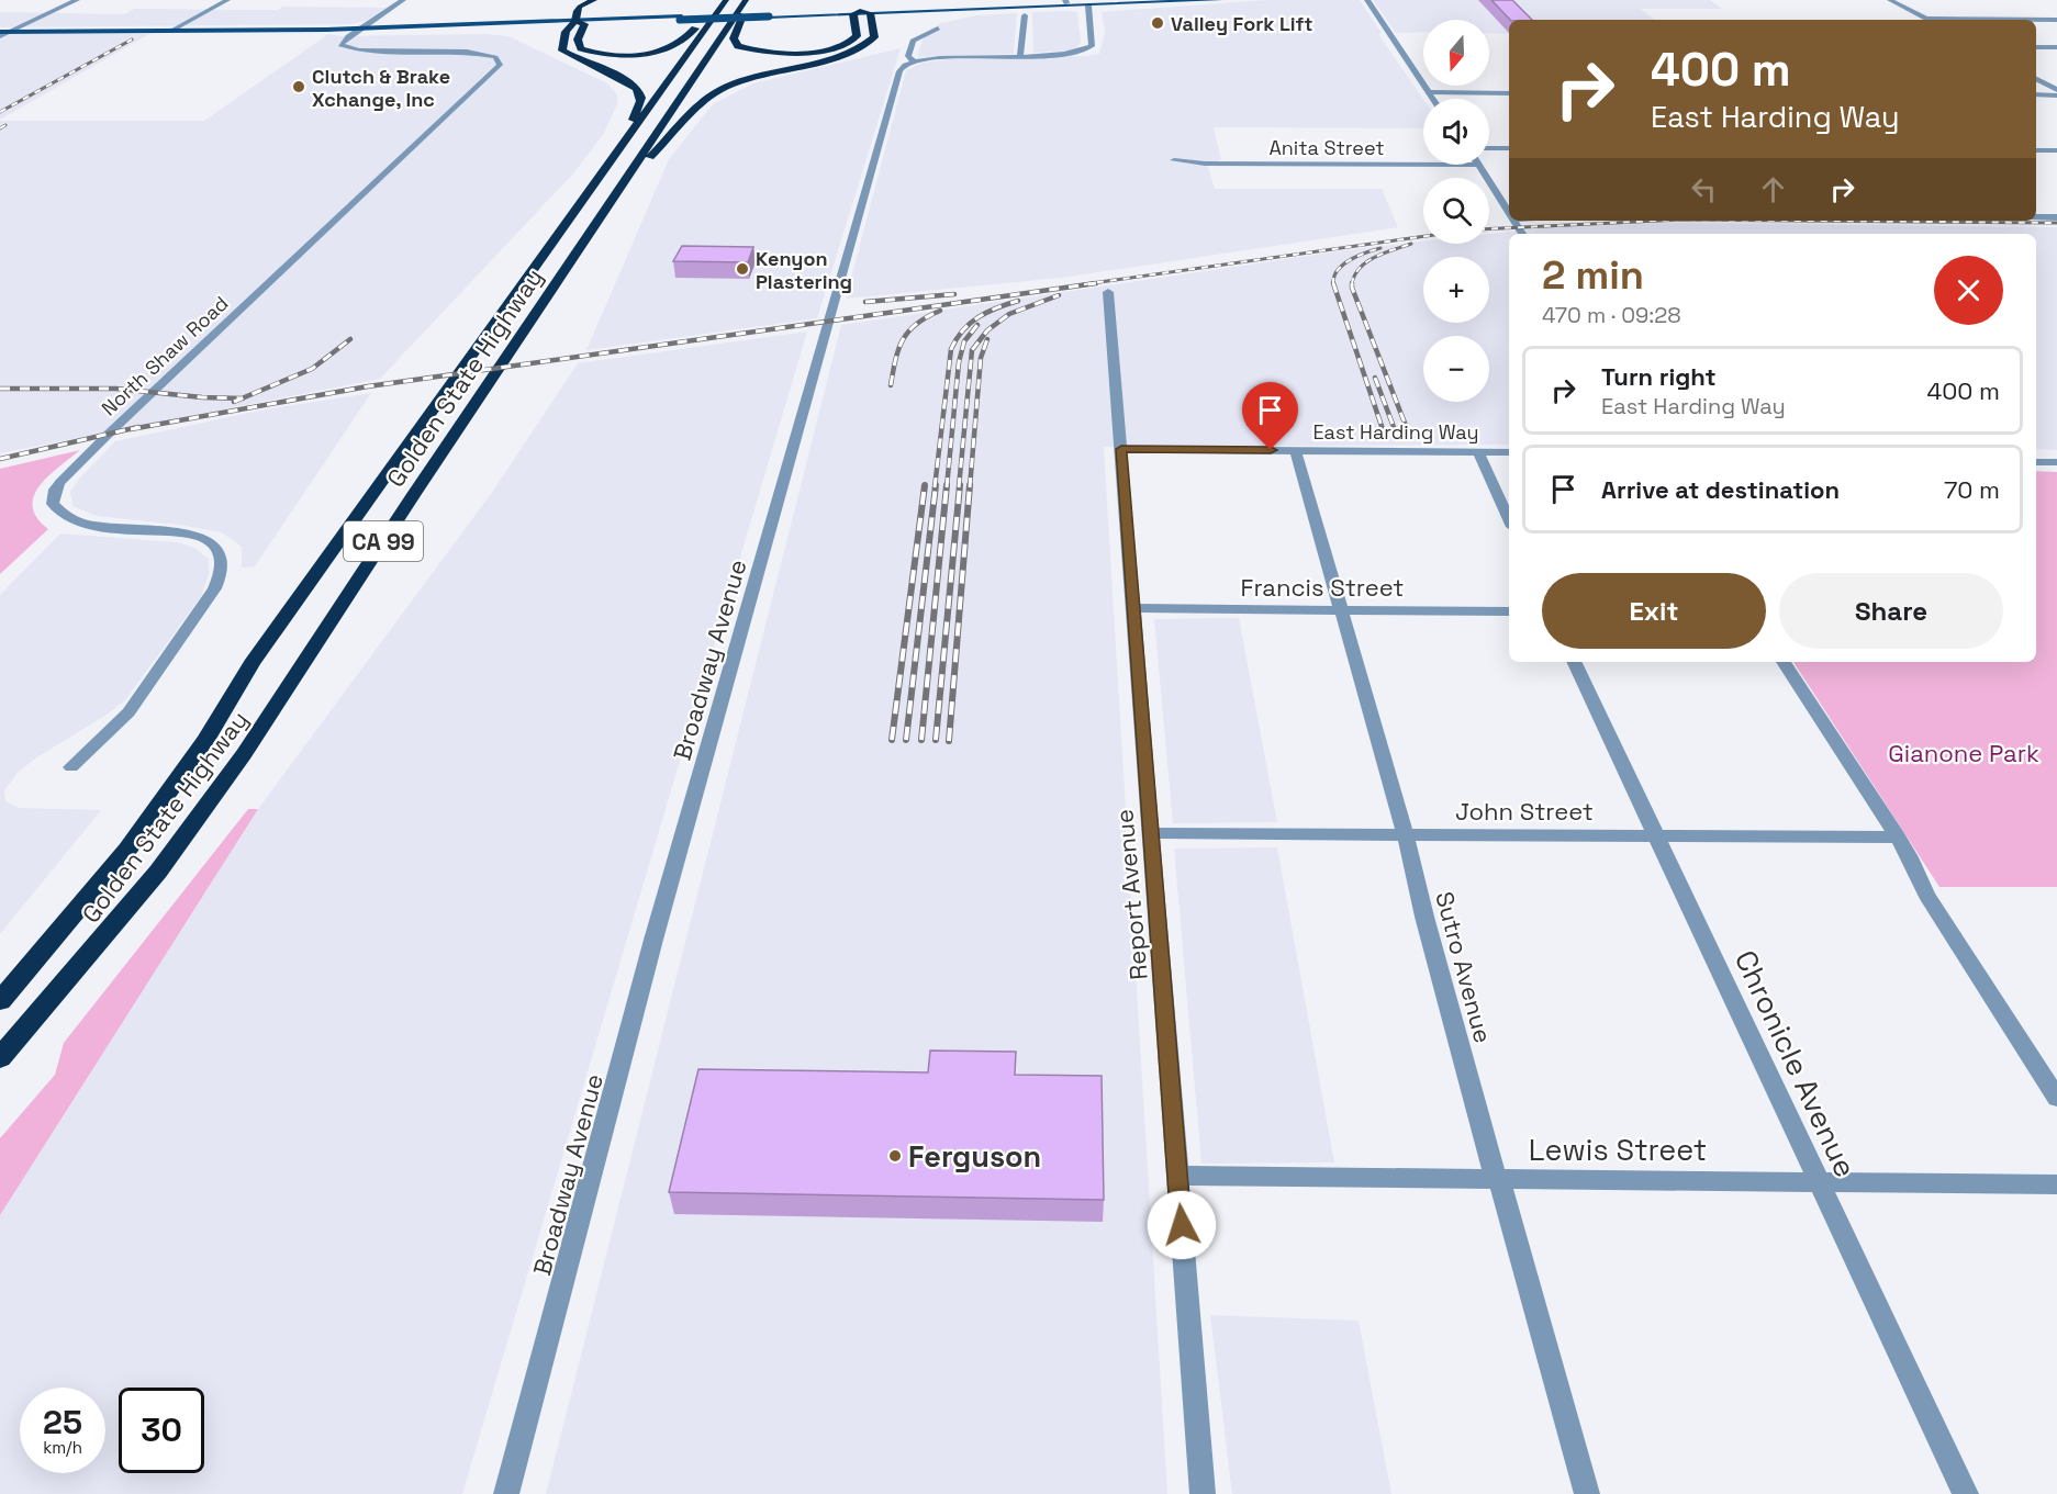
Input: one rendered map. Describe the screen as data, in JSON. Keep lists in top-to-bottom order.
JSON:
{
  "streets": {
    "highway": ["Golden State Highway", "CA 99"],
    "street": [
      "Anita Street",
      "North Shaw Road",
      "East Harding Way",
      "Francis Street",
      "Broadway Avenue",
      "John Street",
      "Report Avenue",
      "Sutro Avenue",
      "Chronicle Avenue",
      "Lewis Street"
    ]
  },
  "crossings": [
    ["East Harding Way", "Report Avenue"],
    ["East Harding Way", "Sutro Avenue"],
    ["Francis Street", "Report Avenue"],
    ["Francis Street", "Sutro Avenue"],
    ["John Street", "Report Avenue"],
    ["John Street", "Sutro Avenue"],
    ["John Street", "Chronicle Avenue"],
    ["Report Avenue", "Lewis Street"],
    ["Sutro Avenue", "Lewis Street"],
    ["Chronicle Avenue", "Lewis Street"]
  ],
  "parks": ["Gianone Park"],
  "places": [
    "Valley Fork Lift",
    "Clutch & Brake Xchange, Inc",
    "Kenyon Plastering",
    "Ferguson"
  ],
  "north": "bottom",
  "page": {
    "map_buttons": ["+", "−"],
    "turn": ["400 m", "East Harding Way"],
    "heading": ["2 min", "470 m · 09:28"],
    "list": [
      {
        "name": "Turn right",
        "note": "East Harding Way",
        "value": "400 m"
      },
      {
        "name": "Arrive at destination",
        "value": "70 m"
      }
    ],
    "buttons": ["Exit", "Share"],
    "speed": "25 km/h",
    "limit": "30"
  }
}
